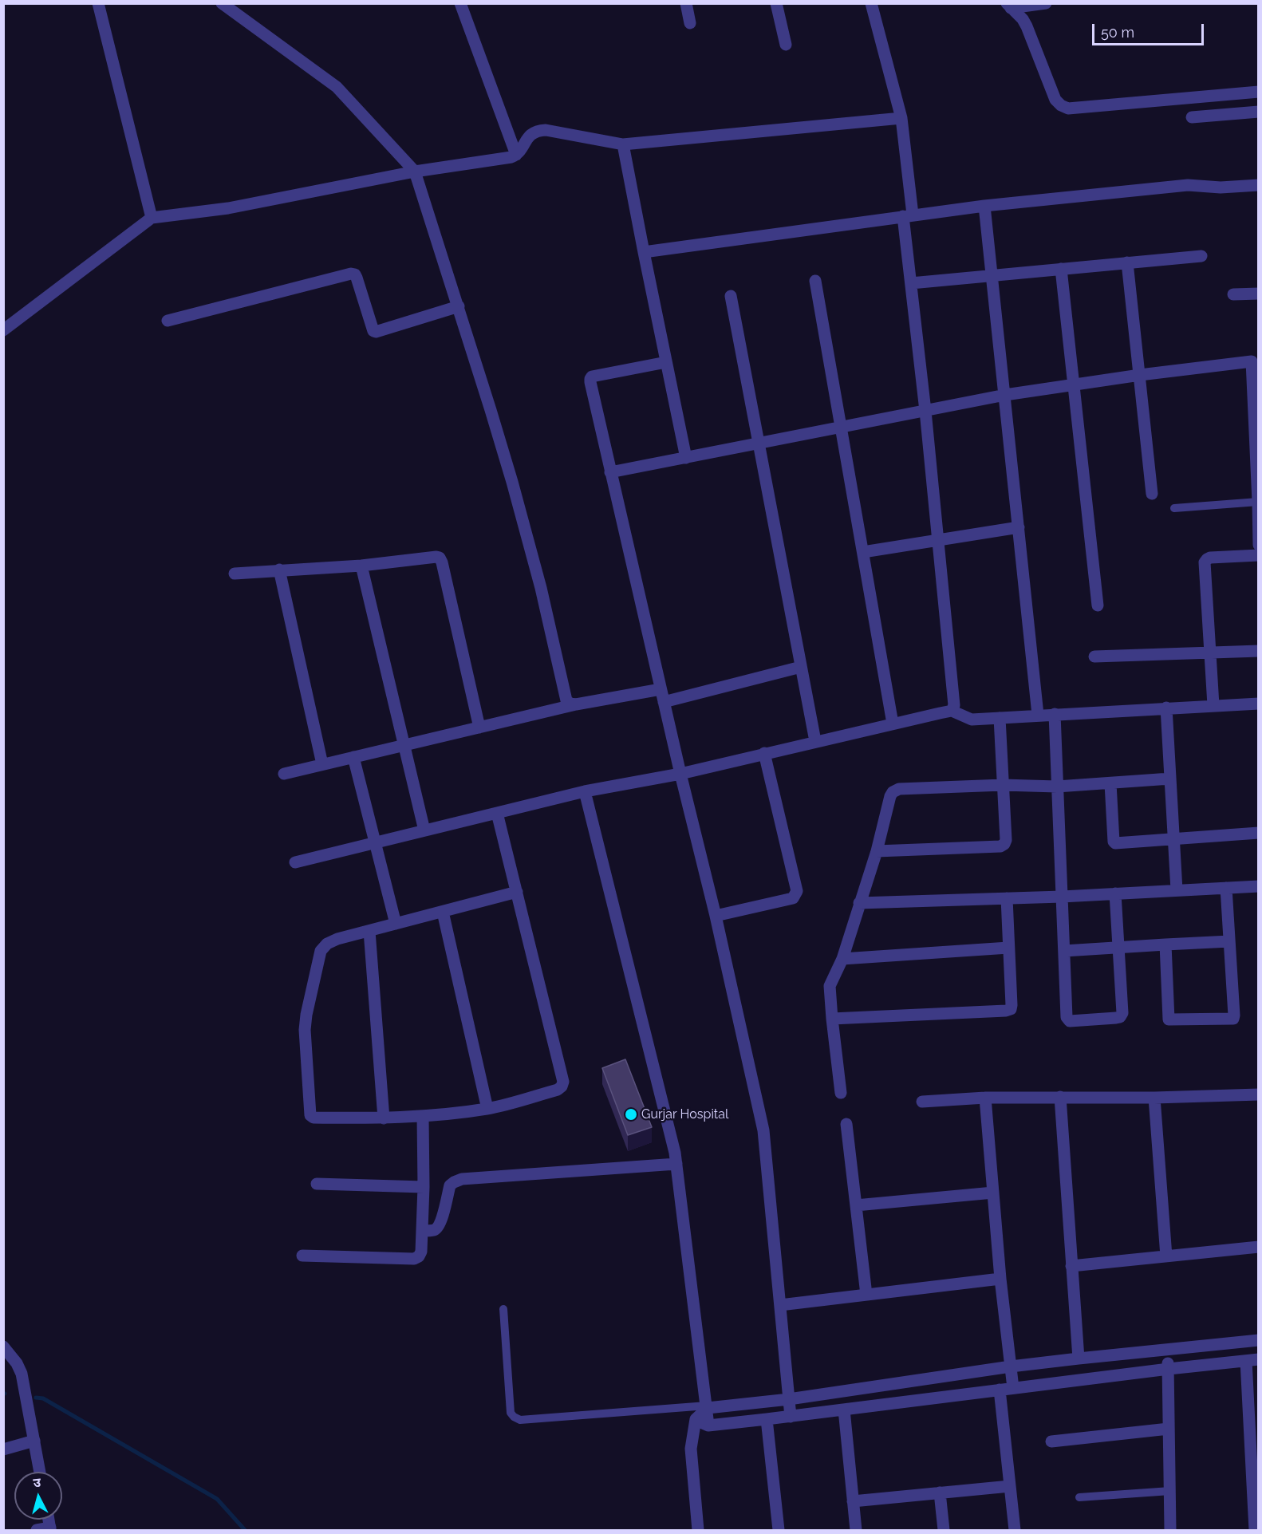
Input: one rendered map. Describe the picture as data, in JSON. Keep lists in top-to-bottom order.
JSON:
{
  "places": ["Gurjar Hospital"],
  "scale_bar": "50 m",
  "north": "top"
}
